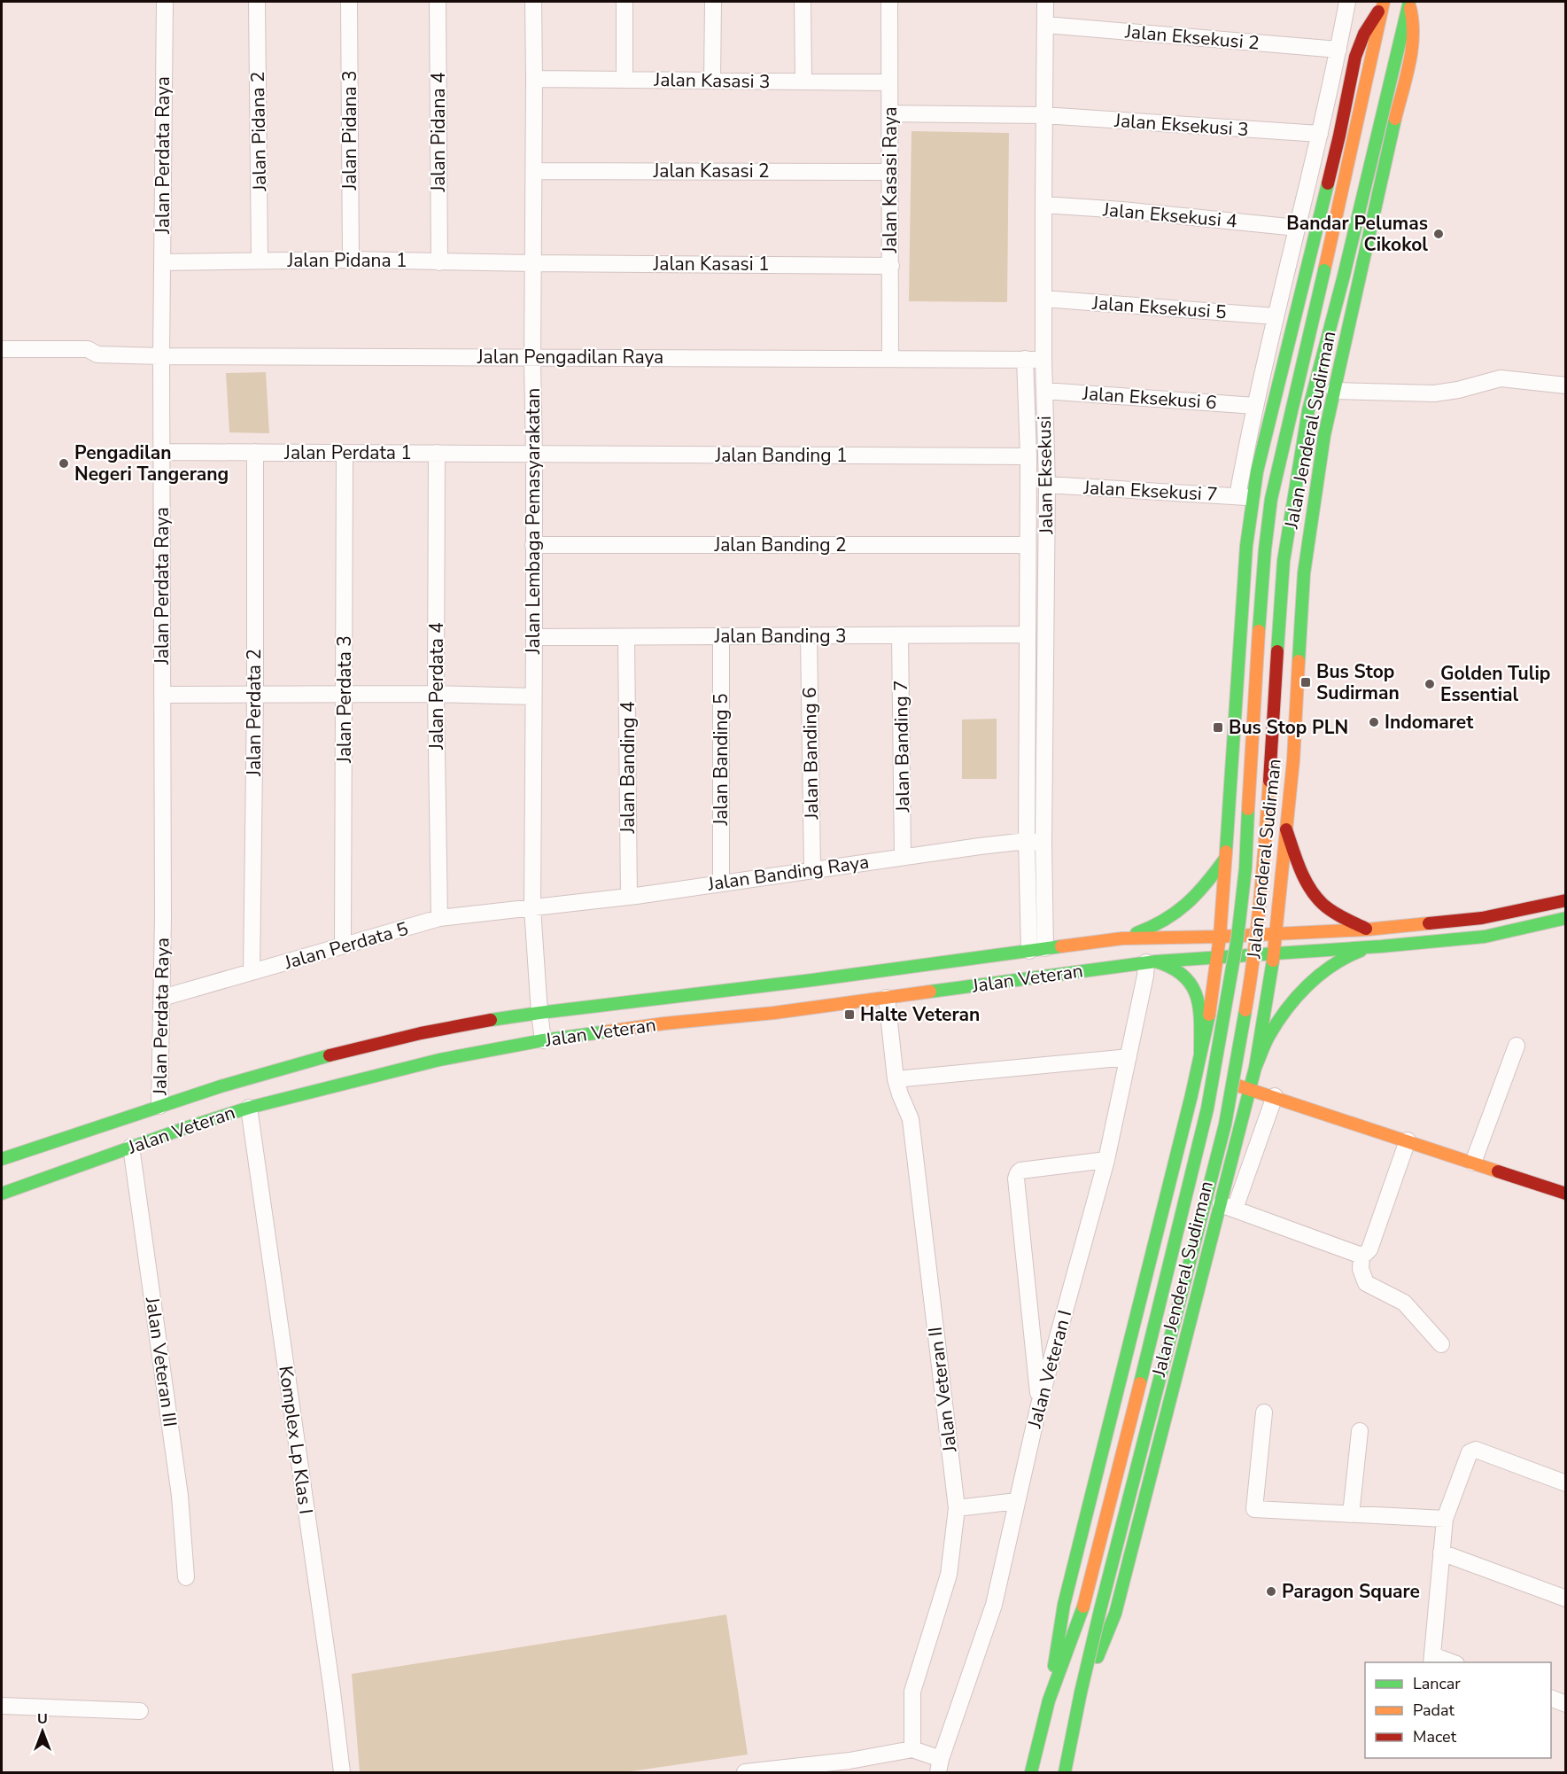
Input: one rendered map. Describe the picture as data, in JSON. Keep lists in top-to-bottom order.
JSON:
{
  "streets": {
    "main road": ["Jalan Jenderal Sudirman", "Jalan Veteran"],
    "street": [
      "Jalan Eksekusi 2",
      "Jalan Kasasi 3",
      "Jalan Eksekusi 3",
      "Jalan Pidana 3",
      "Jalan Pidana 2",
      "Jalan Pidana 4",
      "Jalan Perdata Raya",
      "Jalan Kasasi 2",
      "Jalan Kasasi Raya",
      "Jalan Eksekusi 4",
      "Jalan Pidana 1",
      "Jalan Kasasi 1",
      "Jalan Eksekusi 5",
      "Jalan Pengadilan Raya",
      "Jalan Eksekusi 6",
      "Jalan Perdata 1",
      "Jalan Banding 1",
      "Jalan Eksekusi",
      "Jalan Eksekusi 7",
      "Jalan Lembaga Pemasyarakatan",
      "Jalan Banding 2",
      "Jalan Banding 3",
      "Jalan Perdata 4",
      "Jalan Perdata 3",
      "Jalan Perdata 2",
      "Jalan Banding 7",
      "Jalan Banding 6",
      "Jalan Banding 5",
      "Jalan Banding 4",
      "Jalan Banding Raya",
      "Jalan Perdata 5",
      "Jalan Veteran III",
      "Jalan Veteran I",
      "Jalan Veteran II",
      "Komplex Lp Klas I"
    ]
  },
  "crossings": [
    ["Jalan Eksekusi 2", "Jalan Eksekusi"],
    ["Jalan Kasasi 3", "Jalan Kasasi Raya"],
    ["Jalan Kasasi 3", "Jalan Lembaga Pemasyarakatan"],
    ["Jalan Eksekusi 3", "Jalan Kasasi Raya"],
    ["Jalan Eksekusi 3", "Jalan Eksekusi"],
    ["Jalan Pidana 3", "Jalan Pidana 1"],
    ["Jalan Pidana 2", "Jalan Pidana 1"],
    ["Jalan Pidana 4", "Jalan Pidana 1"],
    ["Jalan Perdata Raya", "Jalan Pidana 1"],
    ["Jalan Perdata Raya", "Jalan Pengadilan Raya"],
    ["Jalan Perdata Raya", "Jalan Perdata 1"],
    ["Jalan Perdata Raya", "Jalan Perdata 5"],
    ["Jalan Perdata Raya", "Jalan Veteran"],
    ["Jalan Kasasi 2", "Jalan Kasasi Raya"],
    ["Jalan Kasasi 2", "Jalan Lembaga Pemasyarakatan"],
    ["Jalan Kasasi Raya", "Jalan Kasasi 1"],
    ["Jalan Kasasi Raya", "Jalan Pengadilan Raya"],
    ["Jalan Eksekusi 4", "Jalan Eksekusi"],
    ["Jalan Pidana 1", "Jalan Kasasi 1"],
    ["Jalan Pidana 1", "Jalan Lembaga Pemasyarakatan"],
    ["Jalan Kasasi 1", "Jalan Lembaga Pemasyarakatan"],
    ["Jalan Eksekusi 5", "Jalan Eksekusi"],
    ["Jalan Pengadilan Raya", "Jalan Eksekusi"],
    ["Jalan Pengadilan Raya", "Jalan Lembaga Pemasyarakatan"],
    ["Jalan Eksekusi 6", "Jalan Eksekusi"],
    ["Jalan Jenderal Sudirman", "Jalan Eksekusi 7"],
    ["Jalan Jenderal Sudirman", "Jalan Veteran"],
    ["Jalan Perdata 1", "Jalan Banding 1"],
    ["Jalan Perdata 1", "Jalan Lembaga Pemasyarakatan"],
    ["Jalan Perdata 1", "Jalan Perdata 4"],
    ["Jalan Perdata 1", "Jalan Perdata 3"],
    ["Jalan Perdata 1", "Jalan Perdata 2"],
    ["Jalan Banding 1", "Jalan Eksekusi"],
    ["Jalan Banding 1", "Jalan Lembaga Pemasyarakatan"],
    ["Jalan Eksekusi", "Jalan Eksekusi 7"],
    ["Jalan Eksekusi", "Jalan Banding 2"],
    ["Jalan Eksekusi", "Jalan Banding 3"],
    ["Jalan Eksekusi", "Jalan Banding Raya"],
    ["Jalan Eksekusi", "Jalan Veteran"],
    ["Jalan Lembaga Pemasyarakatan", "Jalan Banding 2"],
    ["Jalan Lembaga Pemasyarakatan", "Jalan Banding 3"],
    ["Jalan Lembaga Pemasyarakatan", "Jalan Banding Raya"],
    ["Jalan Lembaga Pemasyarakatan", "Jalan Perdata 5"],
    ["Jalan Lembaga Pemasyarakatan", "Jalan Veteran"],
    ["Jalan Banding 3", "Jalan Banding 7"],
    ["Jalan Banding 3", "Jalan Banding 6"],
    ["Jalan Banding 3", "Jalan Banding 5"],
    ["Jalan Banding 3", "Jalan Banding 4"],
    ["Jalan Perdata 4", "Jalan Perdata 5"],
    ["Jalan Perdata 3", "Jalan Perdata 5"],
    ["Jalan Perdata 2", "Jalan Perdata 5"],
    ["Jalan Banding 7", "Jalan Banding Raya"],
    ["Jalan Banding 6", "Jalan Banding Raya"],
    ["Jalan Banding 5", "Jalan Banding Raya"],
    ["Jalan Banding 4", "Jalan Banding Raya"],
    ["Jalan Banding Raya", "Jalan Perdata 5"],
    ["Jalan Veteran", "Jalan Veteran III"],
    ["Jalan Veteran", "Jalan Veteran I"],
    ["Jalan Veteran", "Jalan Veteran II"],
    ["Jalan Veteran", "Komplex Lp Klas I"]
  ],
  "places": {
    "other": [
      "Bandar Pelumas Cikokol",
      "Pengadilan Negeri Tangerang",
      "Golden Tulip Essential",
      "Indomaret",
      "Paragon Square"
    ],
    "transit": ["Bus Stop Sudirman", "Bus Stop PLN", "Halte Veteran"]
  },
  "legend": ["Lancar", "Padat", "Macet"],
  "north": "top"
}
